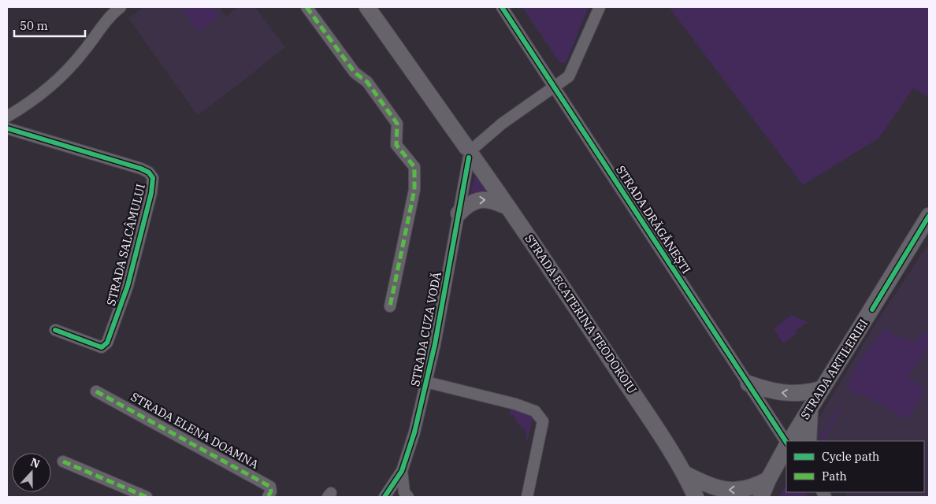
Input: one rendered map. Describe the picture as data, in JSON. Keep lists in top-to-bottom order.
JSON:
{
  "streets": {
    "main road": ["STRADA ECATERINA TEODOROIU", "STRADA ARTILERIEI"],
    "street": [
      "STRADA DRĂGĂNEȘTI",
      "STRADA SALCÂMULUI",
      "STRADA CUZA VODĂ",
      "STRADA ELENA DOAMNA"
    ]
  },
  "crossings": [
    ["STRADA ECATERINA TEODOROIU", "STRADA CUZA VODĂ"]
  ],
  "legend": ["Cycle path", "Path"],
  "scale_bar": "50 m",
  "north": "top"
}
